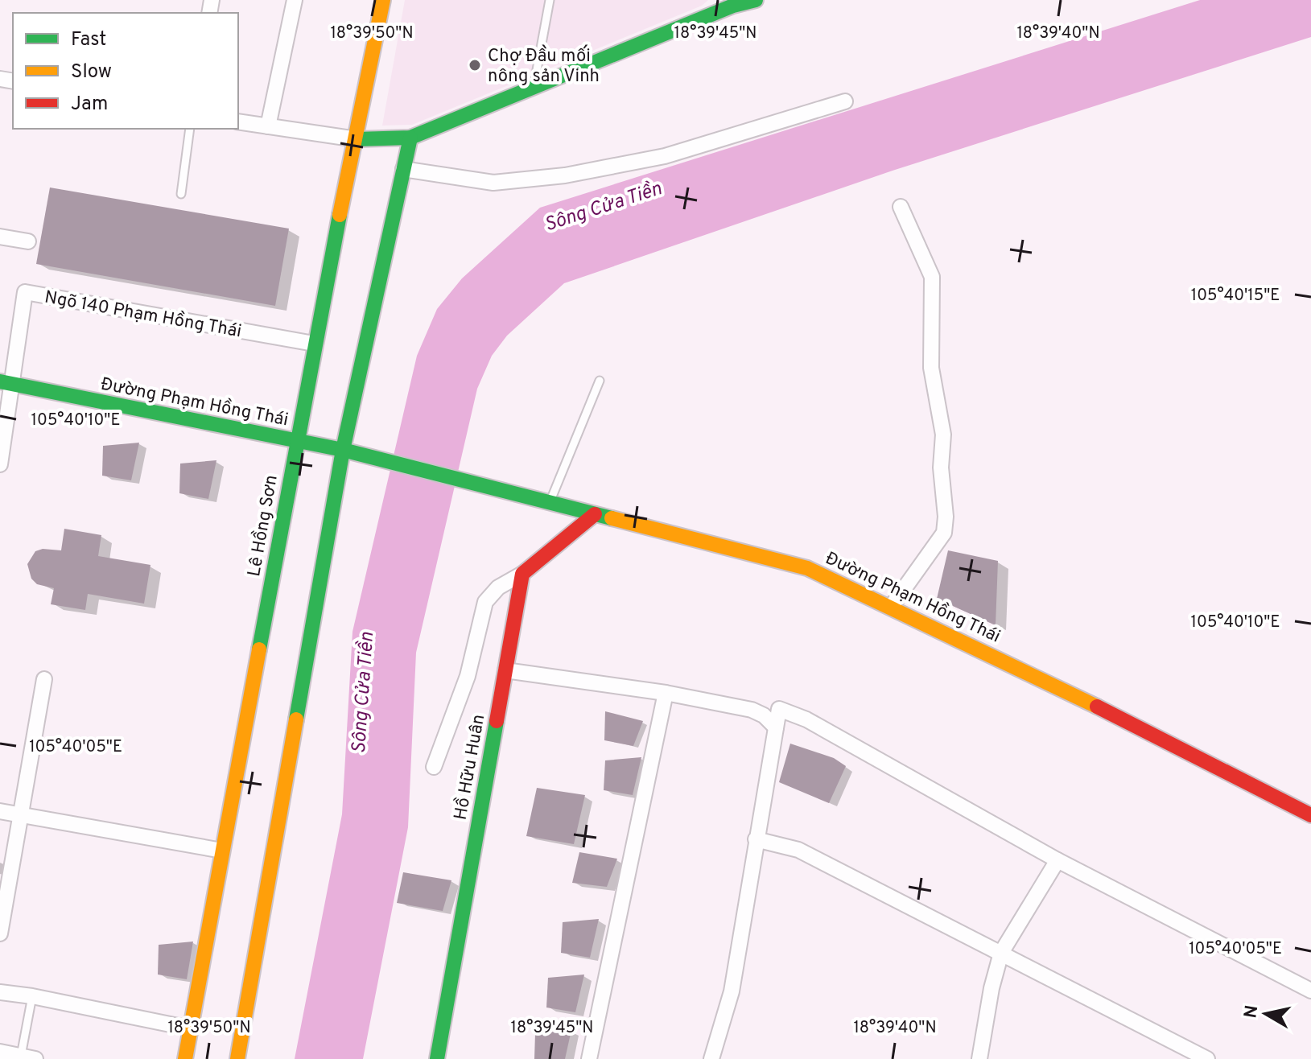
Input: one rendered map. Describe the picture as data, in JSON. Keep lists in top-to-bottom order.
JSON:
{
  "streets": {
    "street": [
      "Ngõ 140 Phạm Hồng Thái",
      "Đường Phạm Hồng Thái",
      "Lê Hồng Sơn",
      "Hồ Hữu Huân"
    ]
  },
  "crossings": [
    ["Ngõ 140 Phạm Hồng Thái", "Đường Phạm Hồng Thái"],
    ["Ngõ 140 Phạm Hồng Thái", "Lê Hồng Sơn"],
    ["Đường Phạm Hồng Thái", "Lê Hồng Sơn"]
  ],
  "water": ["Sông Cửa Tiền"],
  "places": ["Chợ Đầu mối nông sản Vinh"],
  "legend": ["Fast", "Slow", "Jam"],
  "north": "left",
  "coordinates": [
    "18°39'45\"N",
    "18°39'50\"N",
    "18°39'40\"N",
    "105°40'15\"E",
    "105°40'10\"E",
    "105°40'05\"E"
  ]
}
